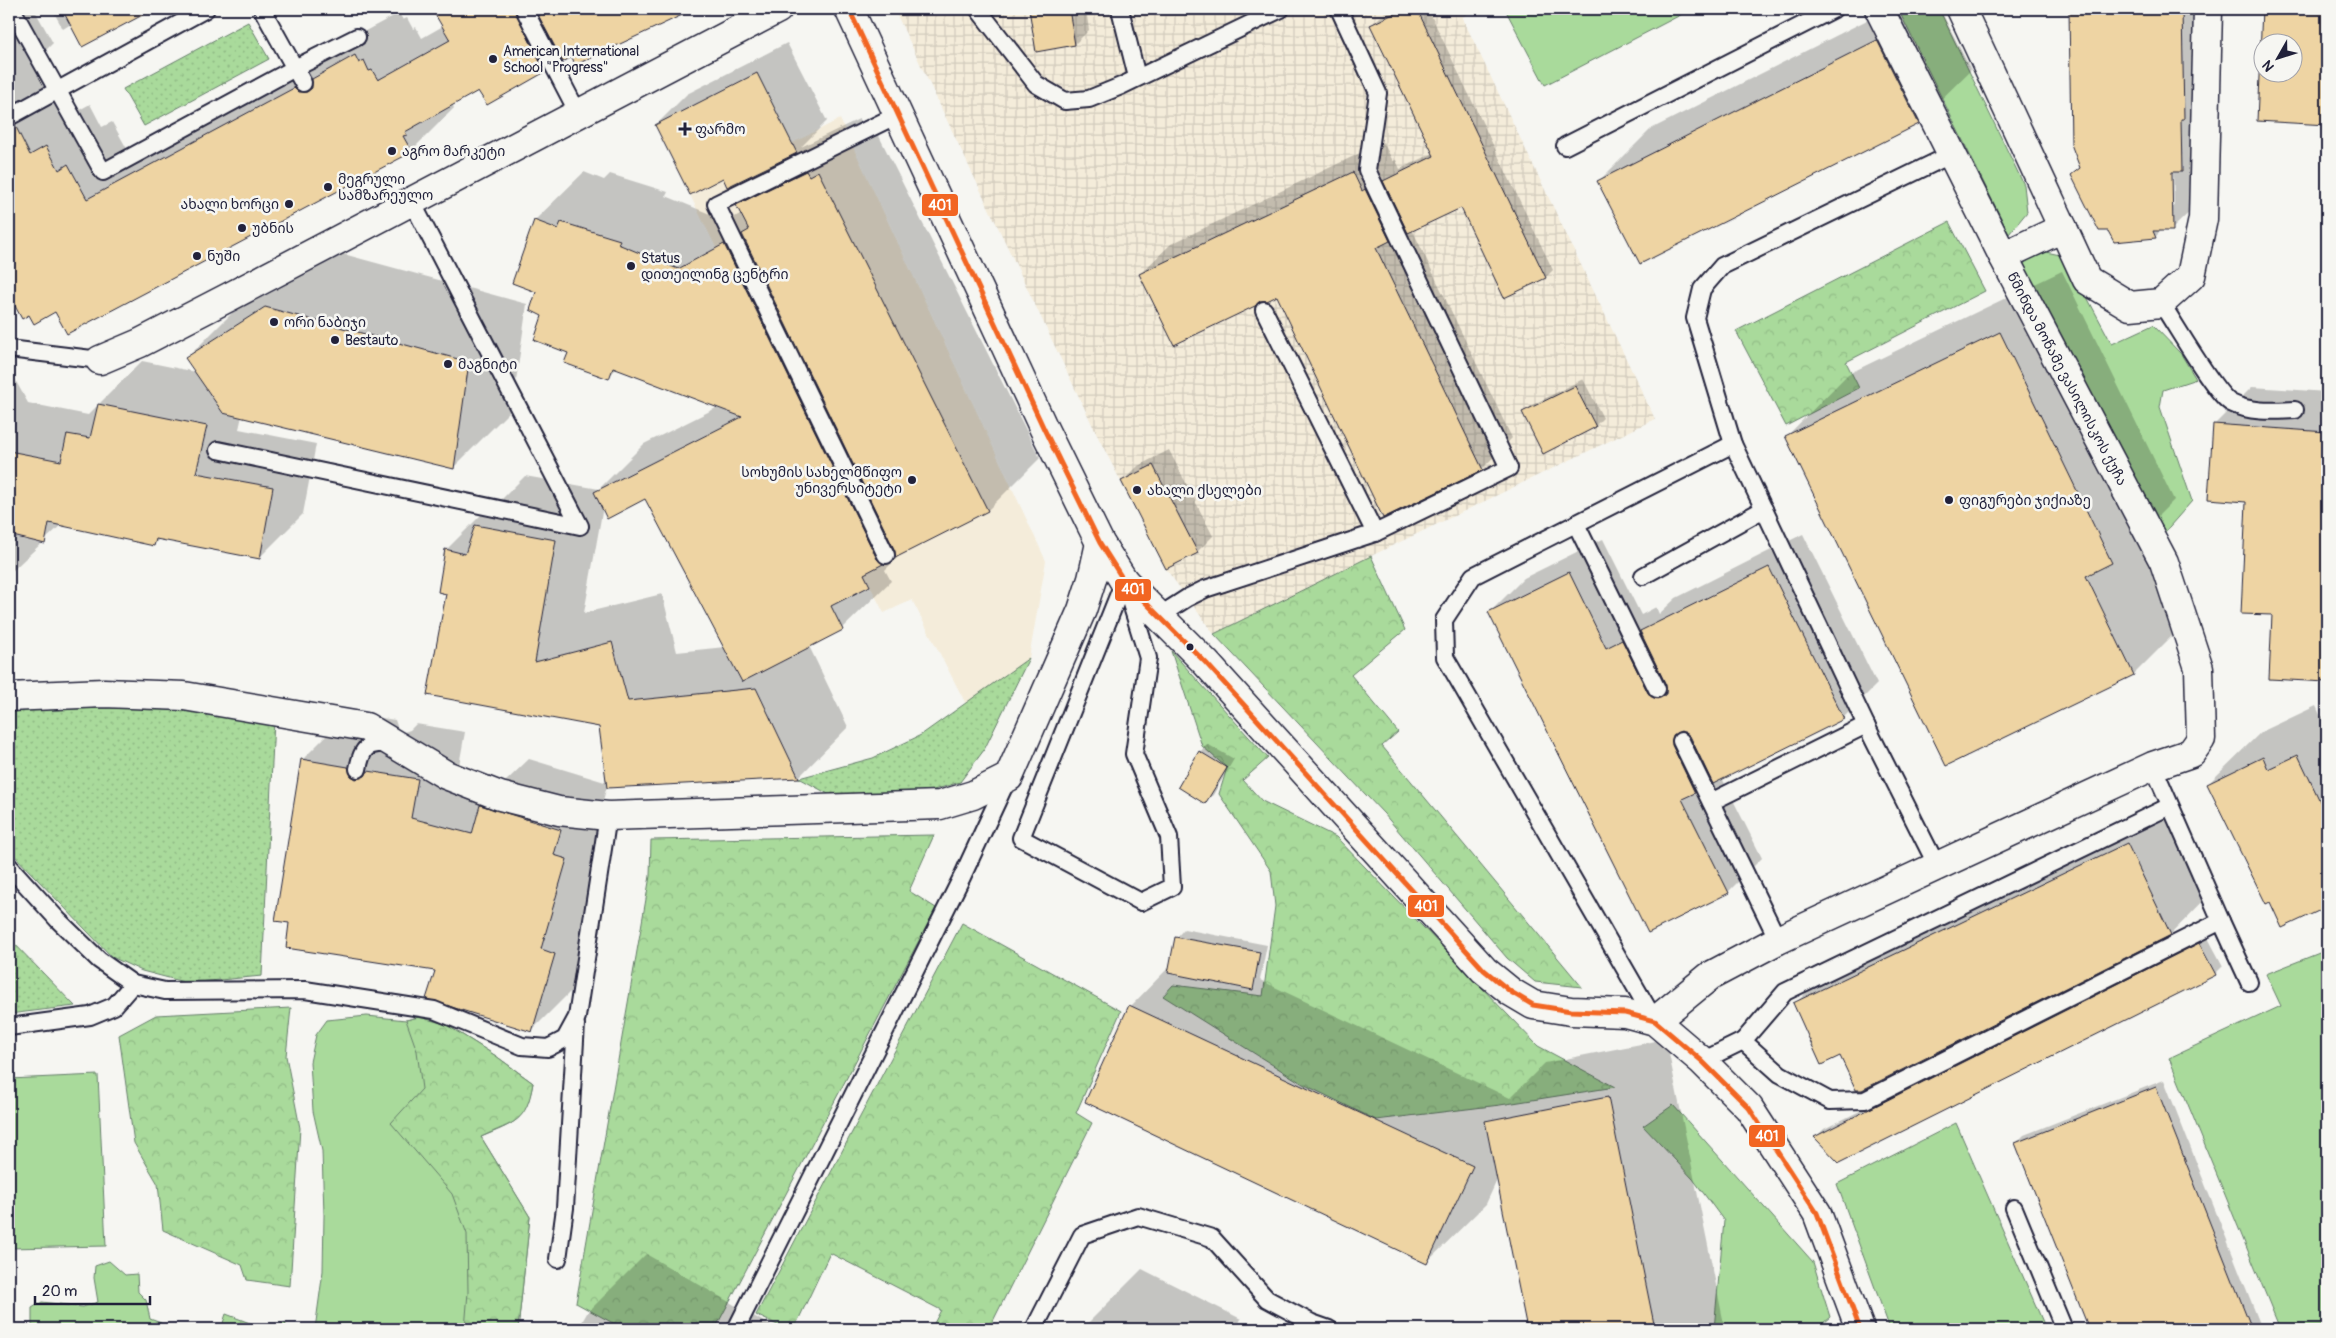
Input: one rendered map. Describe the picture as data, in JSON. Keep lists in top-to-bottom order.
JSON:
{
  "streets": {
    "street": ["წმინდა მოწამე ვასილისკოს ქუჩა"]
  },
  "places": {
    "other": [
      "American International School \"Progress\"",
      "აგრო მარკეტი",
      "მეგრული სამზარეულო",
      "ახალი ხორცი",
      "უბნის",
      "ნუში",
      "Status დითეილინგ ცენტრი",
      "ორი ნაბიჯი",
      "Bestauto",
      "მაგნიტი",
      "სოხუმის სახელმწიფო უნივერსიტეტი",
      "ახალი ქსელები",
      "ფიგურები ჯიქიაზე"
    ],
    "health": ["ფარმო"]
  },
  "lines": ["transit line 401"],
  "scale_bar": "20 m",
  "north": "bottom left"
}
